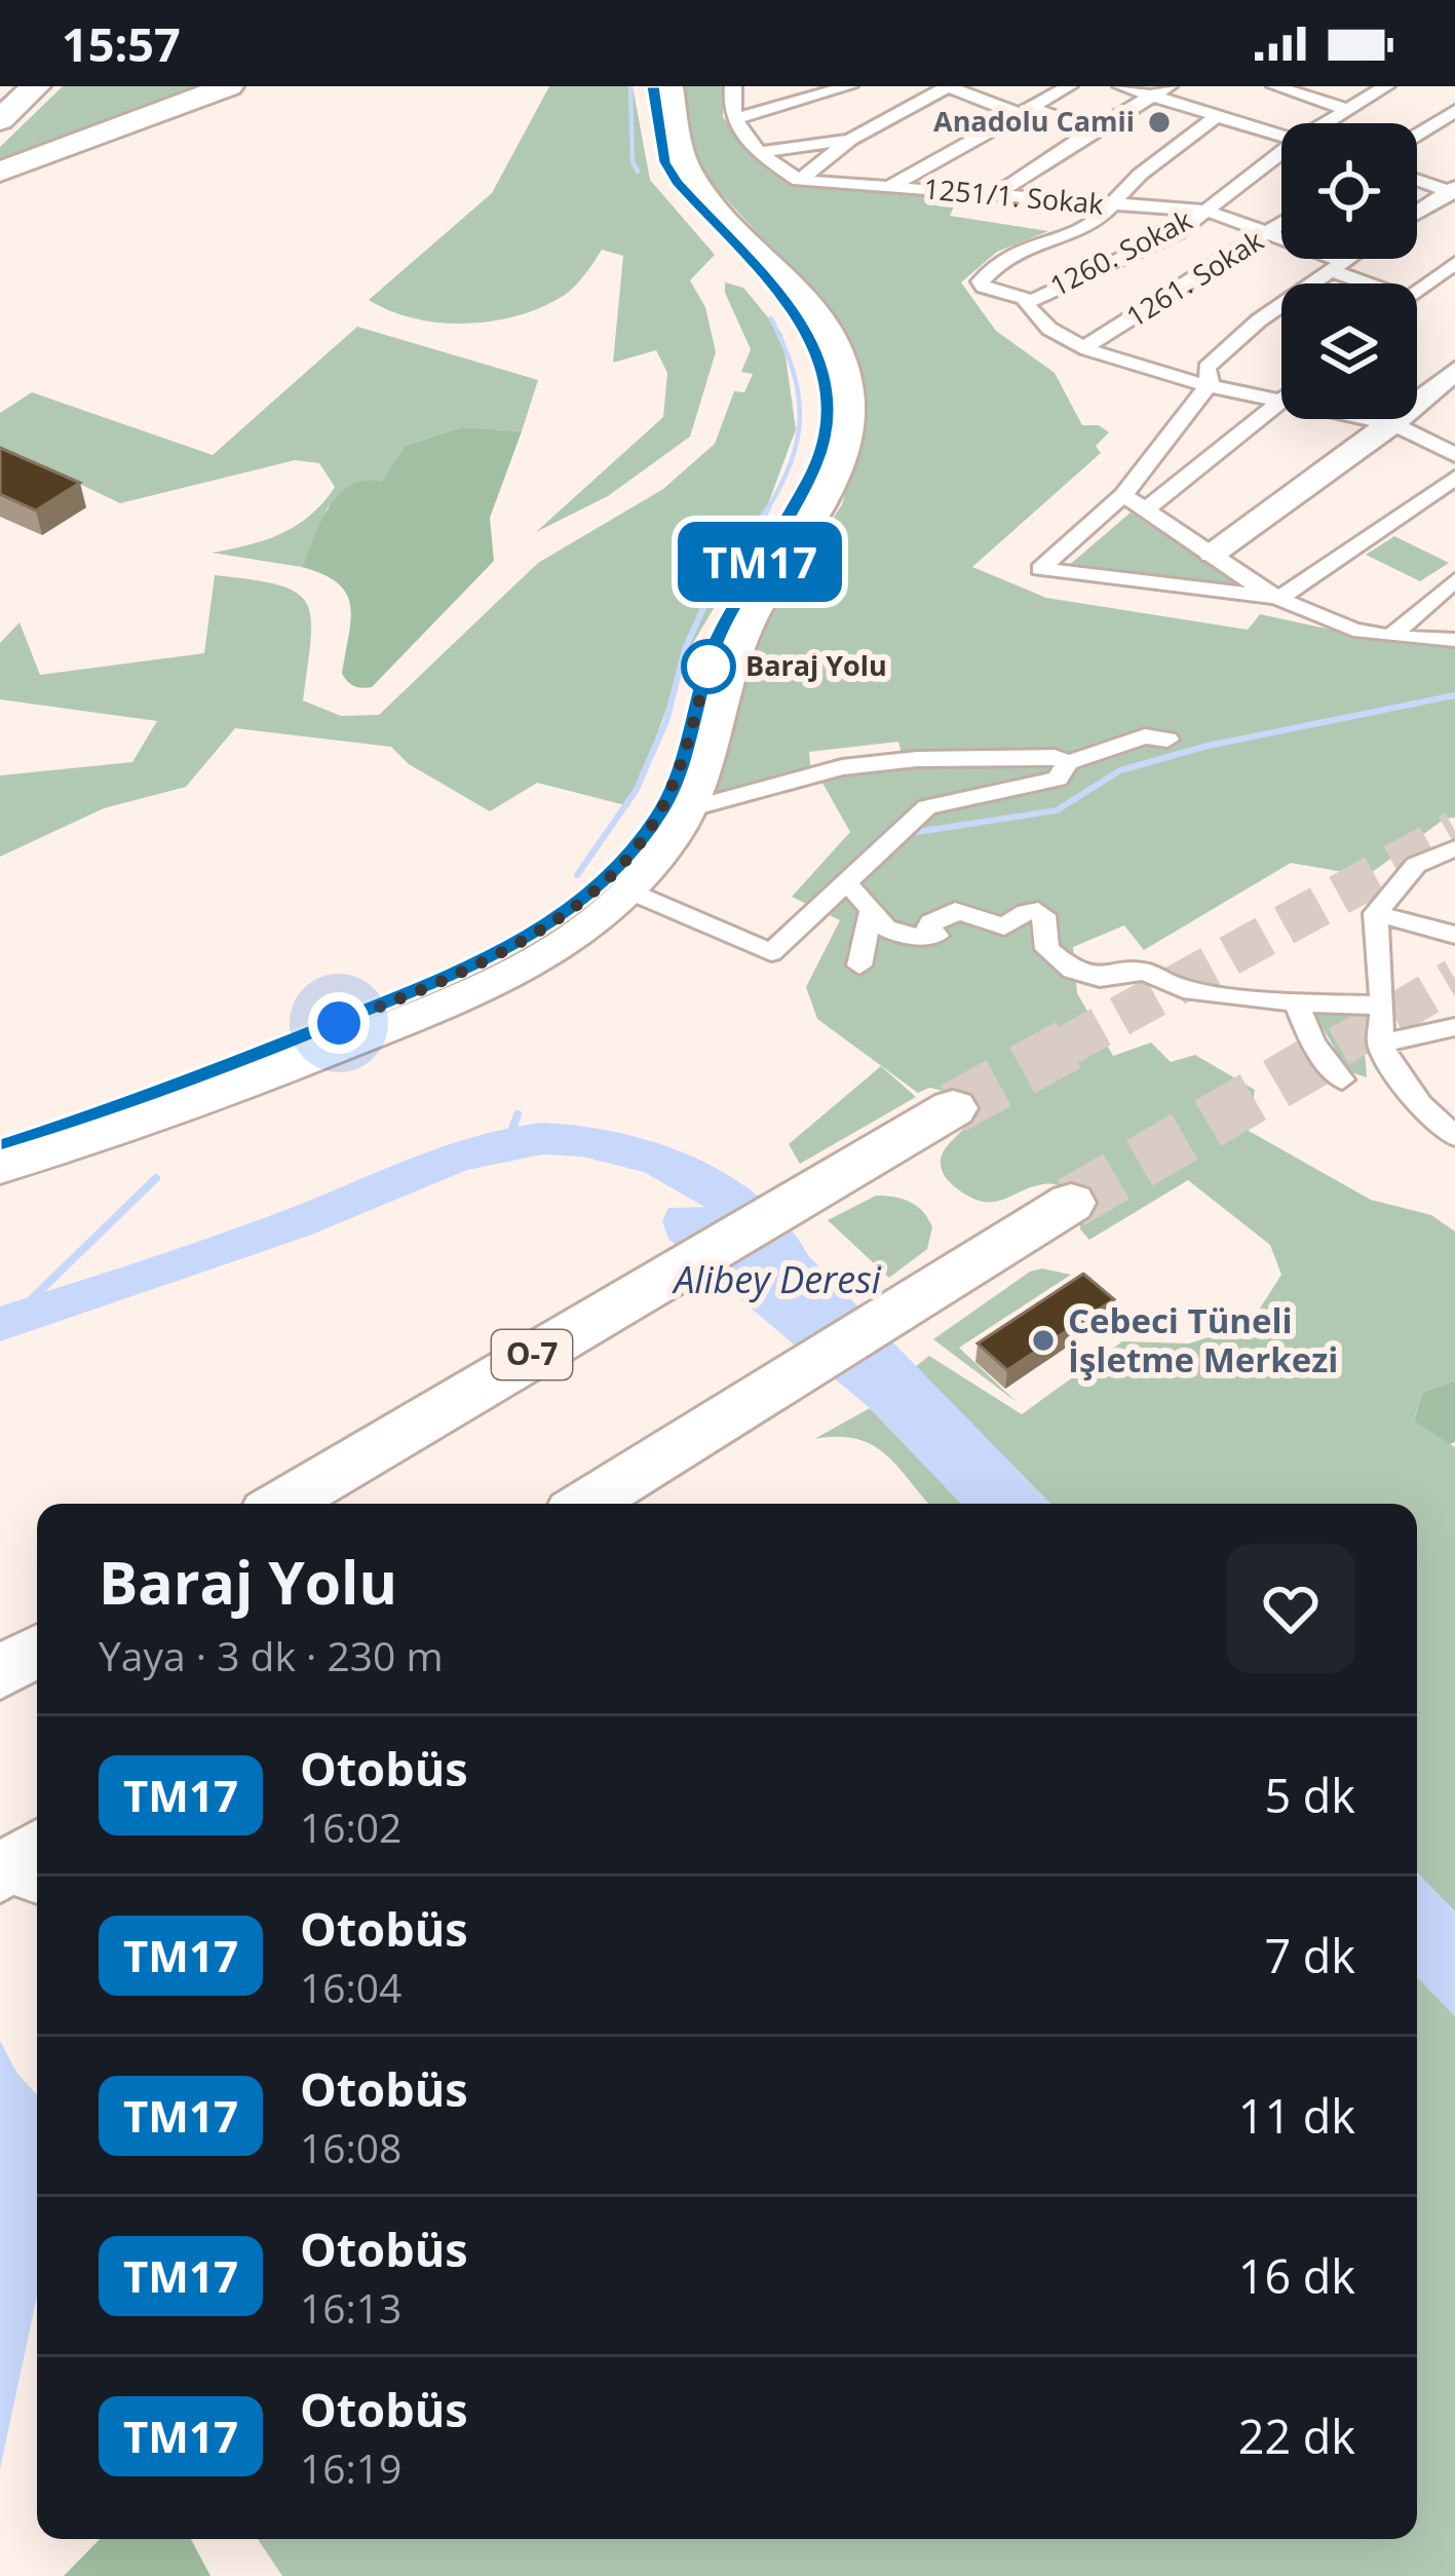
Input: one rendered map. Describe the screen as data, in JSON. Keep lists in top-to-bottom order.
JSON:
{
  "streets": {
    "highway": ["O-7"],
    "street": ["1251/1. Sokak", "1260. Sokak", "1261. Sokak"]
  },
  "crossings": [
    ["1251/1. Sokak", "1260. Sokak"],
    ["1251/1. Sokak", "1261. Sokak"],
    ["1260. Sokak", "1261. Sokak"]
  ],
  "water": ["Alibey Deresi"],
  "places": ["Anadolu Camii", "Baraj Yolu", "Cebeci Tüneli İşletme Merkezi"],
  "lines": ["bus line TM17"],
  "page": {
    "status": "15:57",
    "on_map": "TM17",
    "heading": ["Baraj Yolu", "Yaya · 3 dk · 230 m"],
    "list": [
      {
        "mark": "TM17",
        "name": "Otobüs",
        "note": "16:02",
        "value": "5 dk"
      },
      {
        "mark": "TM17",
        "name": "Otobüs",
        "note": "16:04",
        "value": "7 dk"
      },
      {
        "mark": "TM17",
        "name": "Otobüs",
        "note": "16:08",
        "value": "11 dk"
      },
      {
        "mark": "TM17",
        "name": "Otobüs",
        "note": "16:13",
        "value": "16 dk"
      },
      {
        "mark": "TM17",
        "name": "Otobüs",
        "note": "16:19",
        "value": "22 dk"
      }
    ]
  }
}
